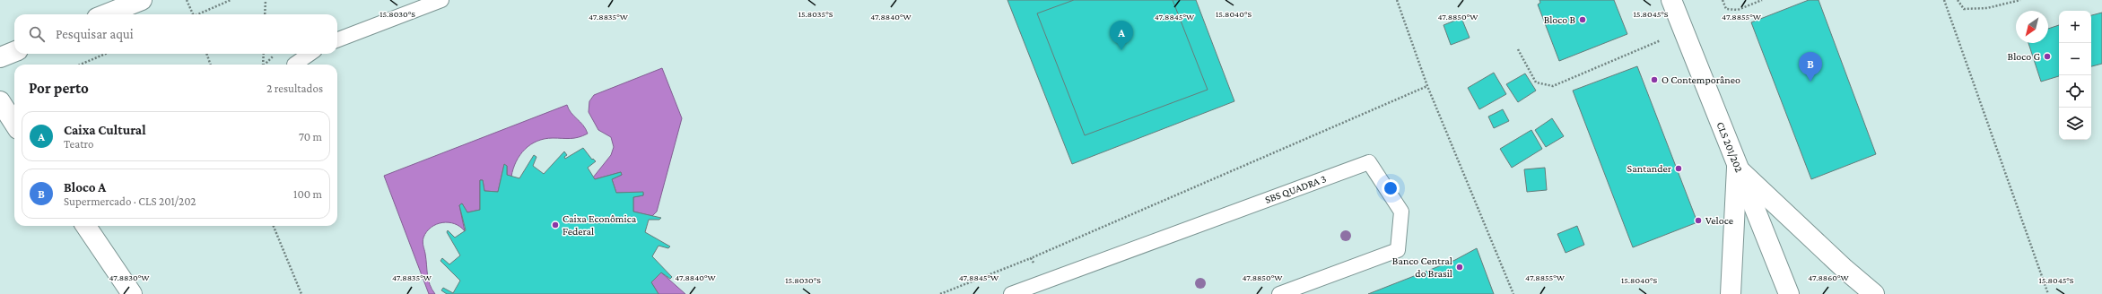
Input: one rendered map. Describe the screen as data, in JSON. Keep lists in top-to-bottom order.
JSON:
{
  "streets": {
    "main road": ["CLS 201/202"],
    "lane": ["SBS QUADRA 3"]
  },
  "places": [
    "Bloco B",
    "Bloco G",
    "O Contemporâneo",
    "Santander",
    "Veloce",
    "Caixa Econômica Federal",
    "Banco Central do Brasil"
  ],
  "north": "bottom left",
  "page": {
    "map_buttons": ["+", "−"],
    "search": "Pesquisar aqui",
    "pins": ["A", "B"],
    "heading": ["Por perto", "2 resultados"],
    "list": [
      {
        "mark": "A",
        "name": "Caixa Cultural",
        "note": "Teatro",
        "value": "70 m"
      },
      {
        "mark": "B",
        "name": "Bloco A",
        "note": "Supermercado · CLS 201/202",
        "value": "100 m"
      }
    ]
  },
  "coordinates": [
    "15.8040°S",
    "15.8045°S",
    "15.8030°S",
    "15.8035°S",
    "47.8835°W",
    "47.8840°W",
    "47.8850°W",
    "47.8855°W",
    "47.8845°W",
    "47.8830°W",
    "47.8860°W"
  ]
}
